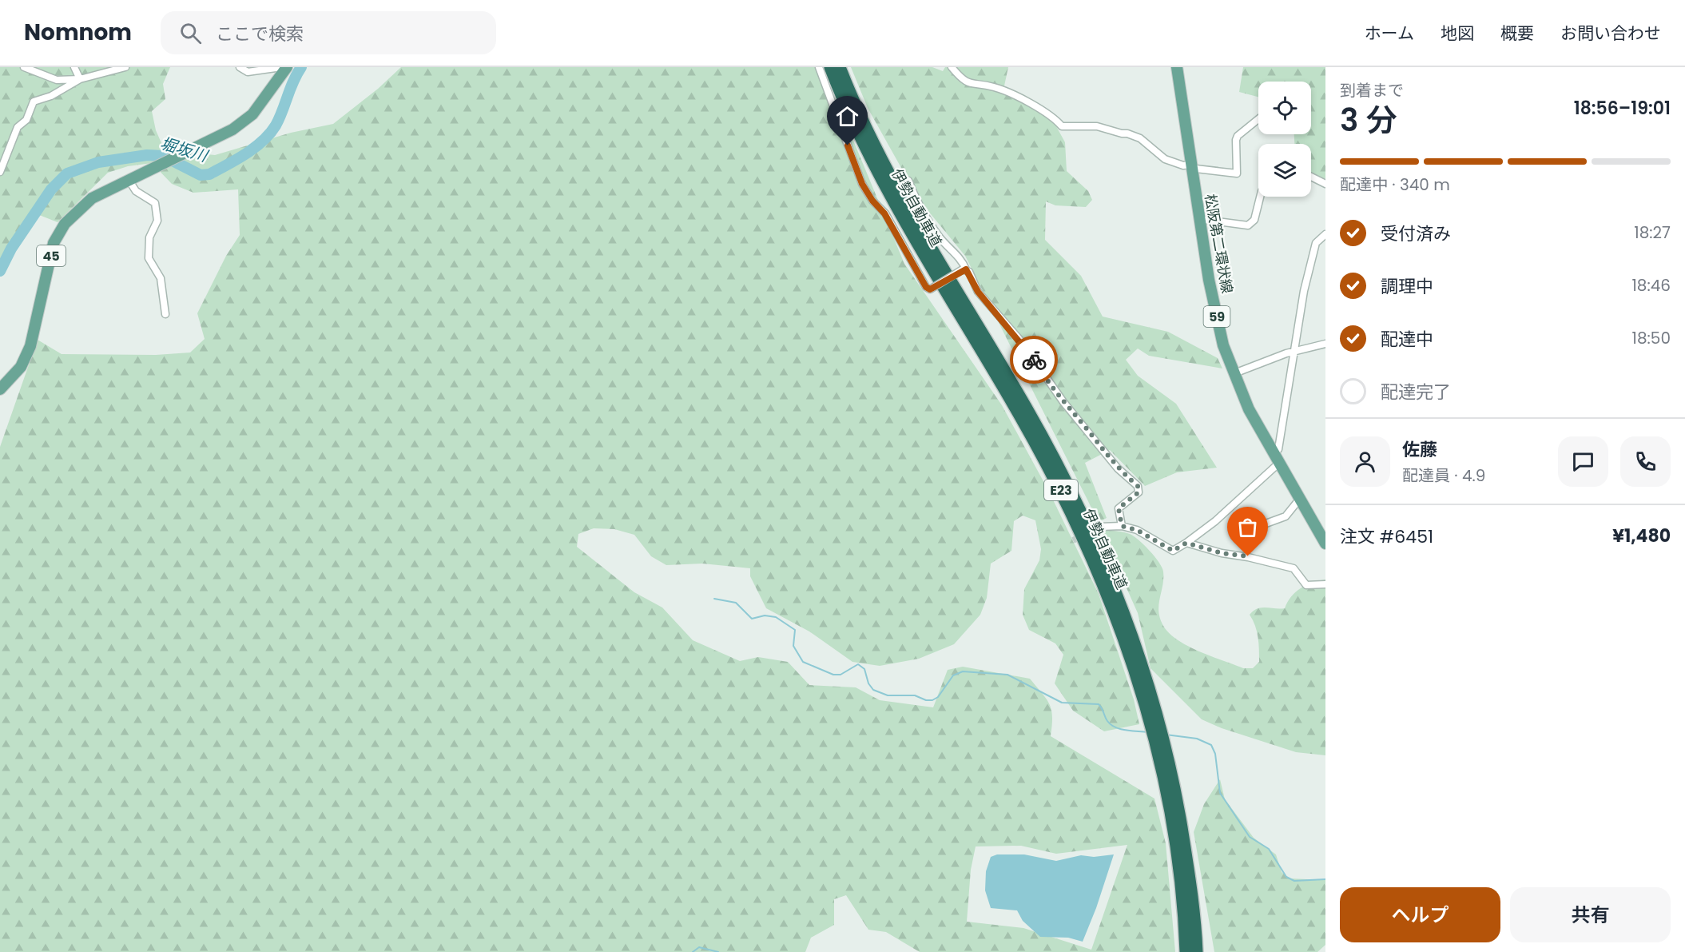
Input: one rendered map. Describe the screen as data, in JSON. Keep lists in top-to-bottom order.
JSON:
{
  "streets": {
    "highway": ["伊勢自動車道", "E23"],
    "main road": ["松阪第二環状線", "45", "59"]
  },
  "water": ["堀坂川"],
  "page": {
    "header": "Nomnom",
    "search": "ここで検索",
    "nav": [
      "ホーム",
      "地図",
      "概要",
      "お問い合わせ"
    ],
    "heading": ["3 分", "到着まで", "18:56–19:01"],
    "panel": [
      "佐藤",
      "配達員 · 4.9",
      "注文 #6451",
      "¥1,480"
    ],
    "bar": "配達中 · 340 m",
    "list": [
      ["受付済み", "18:27"],
      ["調理中", "18:46"],
      ["配達中", "18:50"],
      "配達完了"
    ],
    "buttons": ["ヘルプ", "共有"]
  }
}
